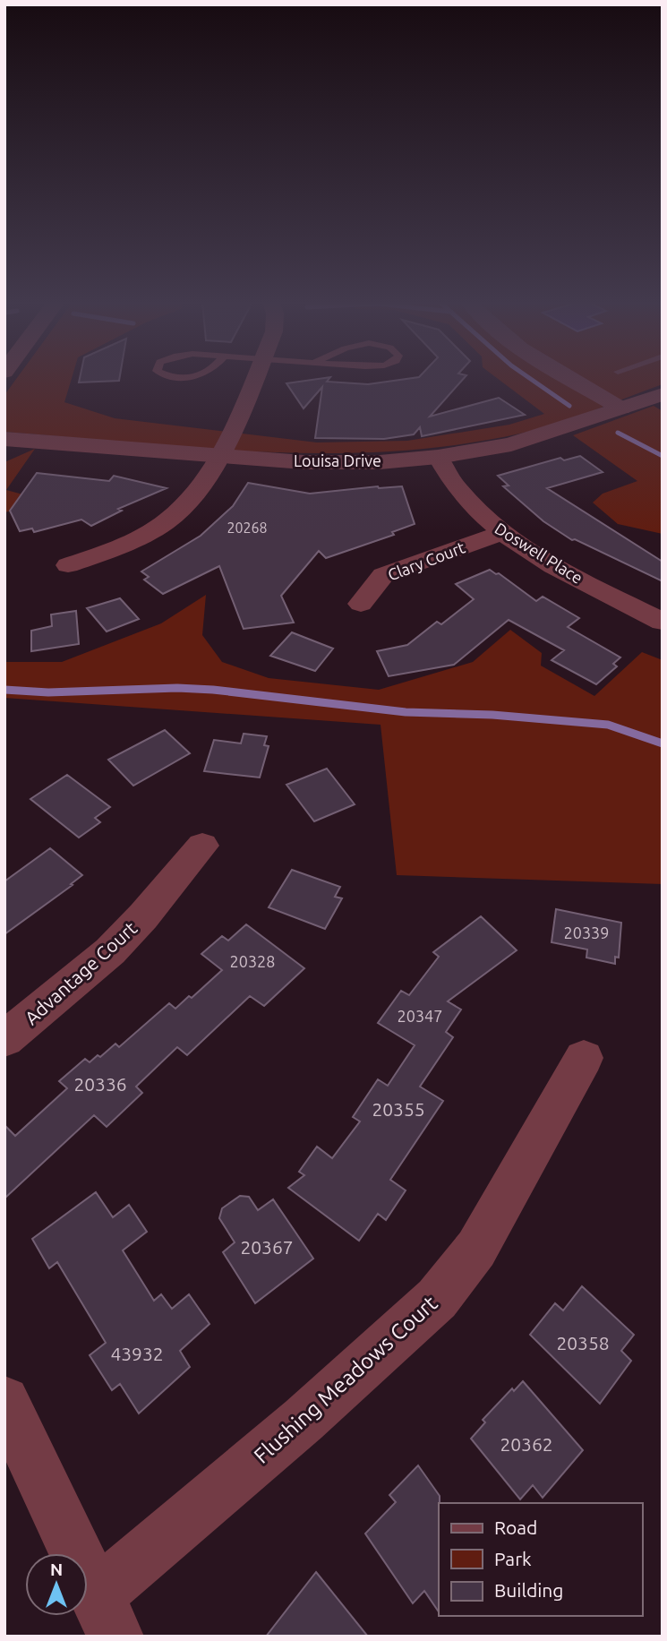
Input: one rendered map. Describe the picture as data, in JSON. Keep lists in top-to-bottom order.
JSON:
{
  "streets": {
    "street": [
      "Louisa Drive",
      "Doswell Place",
      "Clary Court",
      "Advantage Court",
      "Flushing Meadows Court"
    ]
  },
  "crossings": [
    ["Louisa Drive", "Doswell Place"],
    ["Doswell Place", "Clary Court"]
  ],
  "house_numbers": [
    "20268",
    "20339",
    "20328",
    "20347",
    "20336",
    "20355",
    "20367",
    "20358",
    "43932",
    "20362"
  ],
  "legend": ["Road", "Park", "Building"],
  "north": "top"
}
